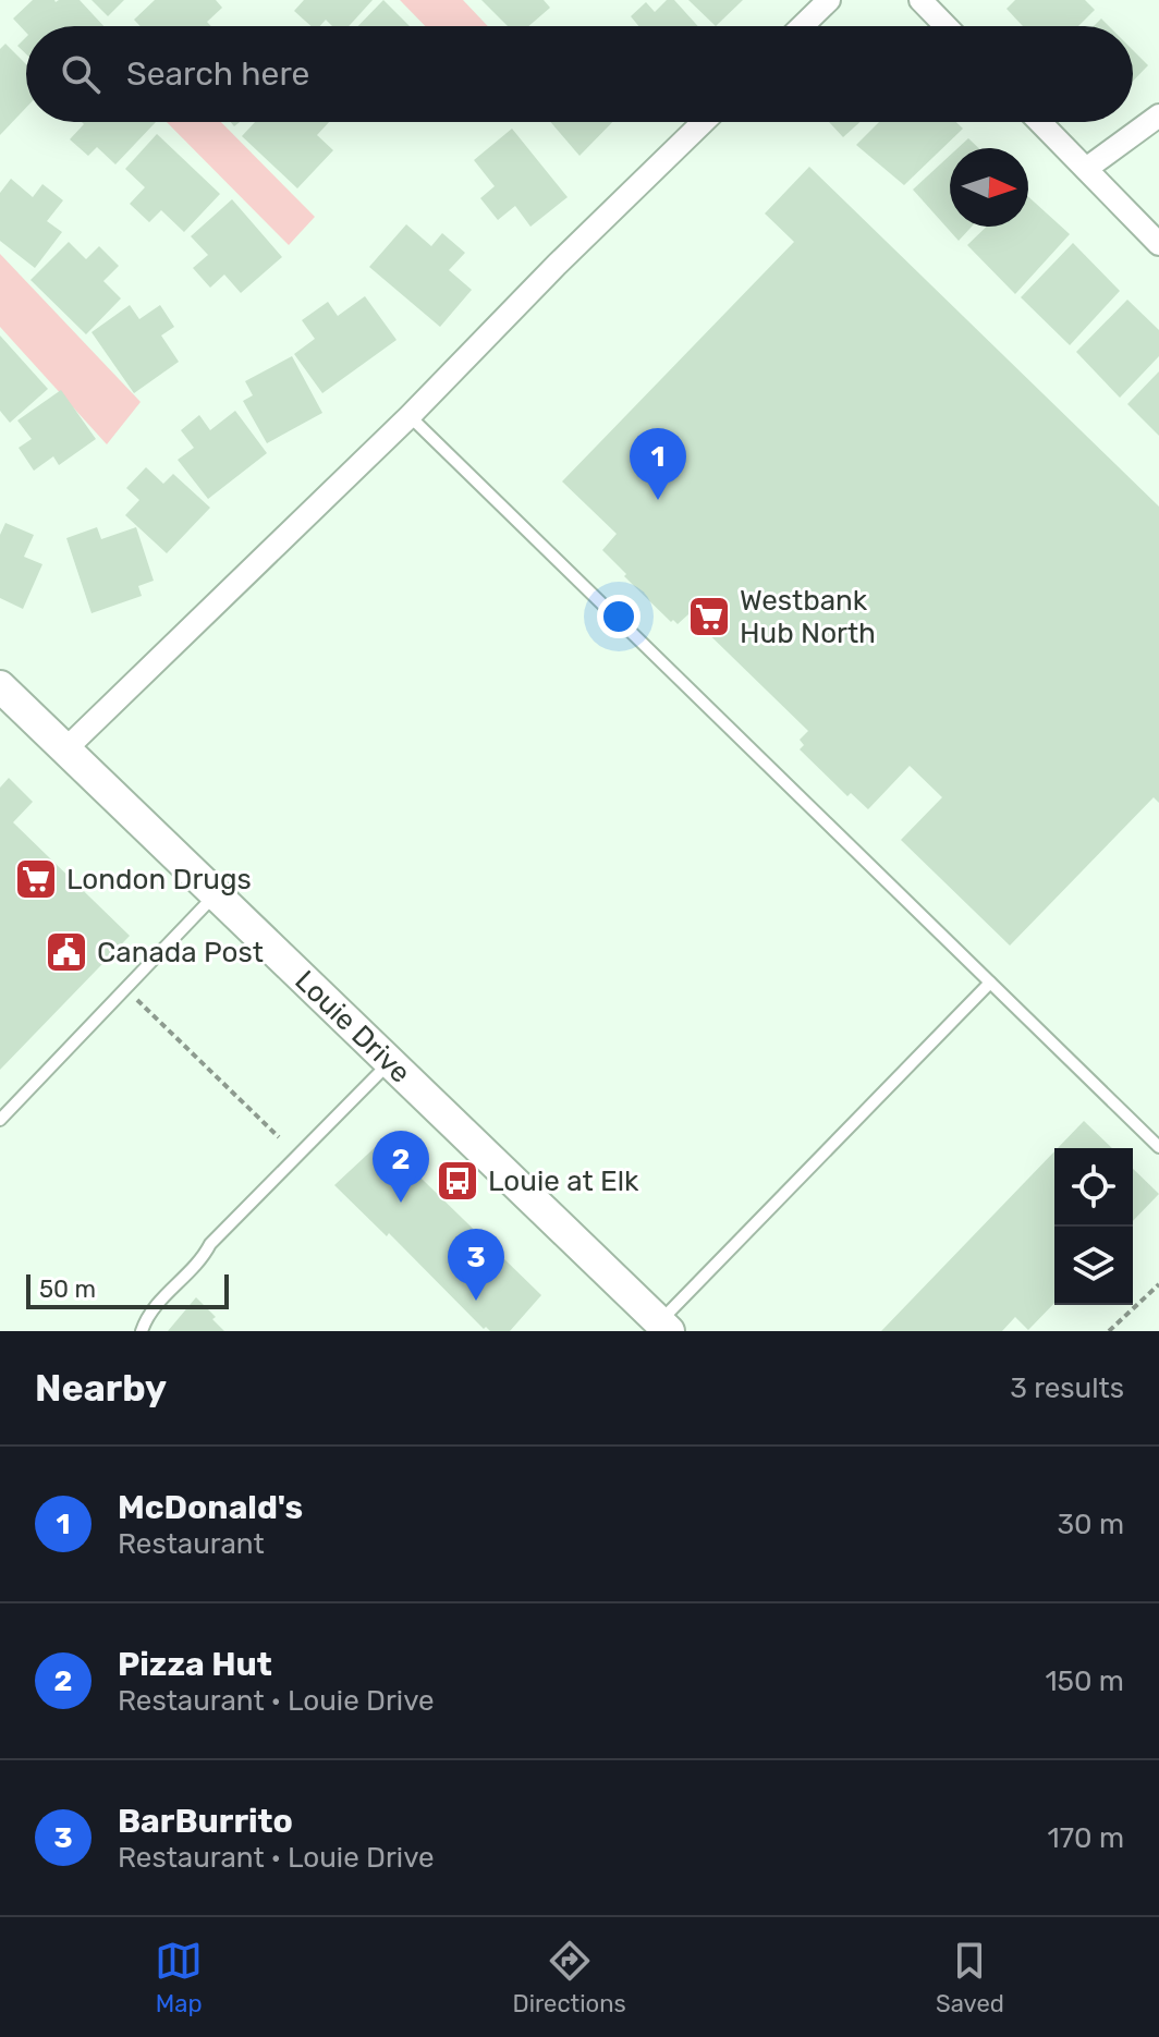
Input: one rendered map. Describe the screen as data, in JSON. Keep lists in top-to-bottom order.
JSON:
{
  "streets": {
    "street": ["Louie Drive"]
  },
  "places": {
    "supermarket": ["Westbank Hub North", "London Drugs"],
    "public building": ["Canada Post"],
    "bus stop": ["Louie at Elk"]
  },
  "scale_bar": "50 m",
  "north": "right",
  "page": {
    "search": "Search here",
    "pins": ["1", "2", "3"],
    "scale": "50 m",
    "heading": ["Nearby", "3 results"],
    "list": [
      {
        "mark": "1",
        "name": "McDonald's",
        "note": "Restaurant",
        "value": "30 m"
      },
      {
        "mark": "2",
        "name": "Pizza Hut",
        "note": "Restaurant · Louie Drive",
        "value": "150 m"
      },
      {
        "mark": "3",
        "name": "BarBurrito",
        "note": "Restaurant · Louie Drive",
        "value": "170 m"
      }
    ],
    "nav": ["Map", "Directions", "Saved"]
  }
}
